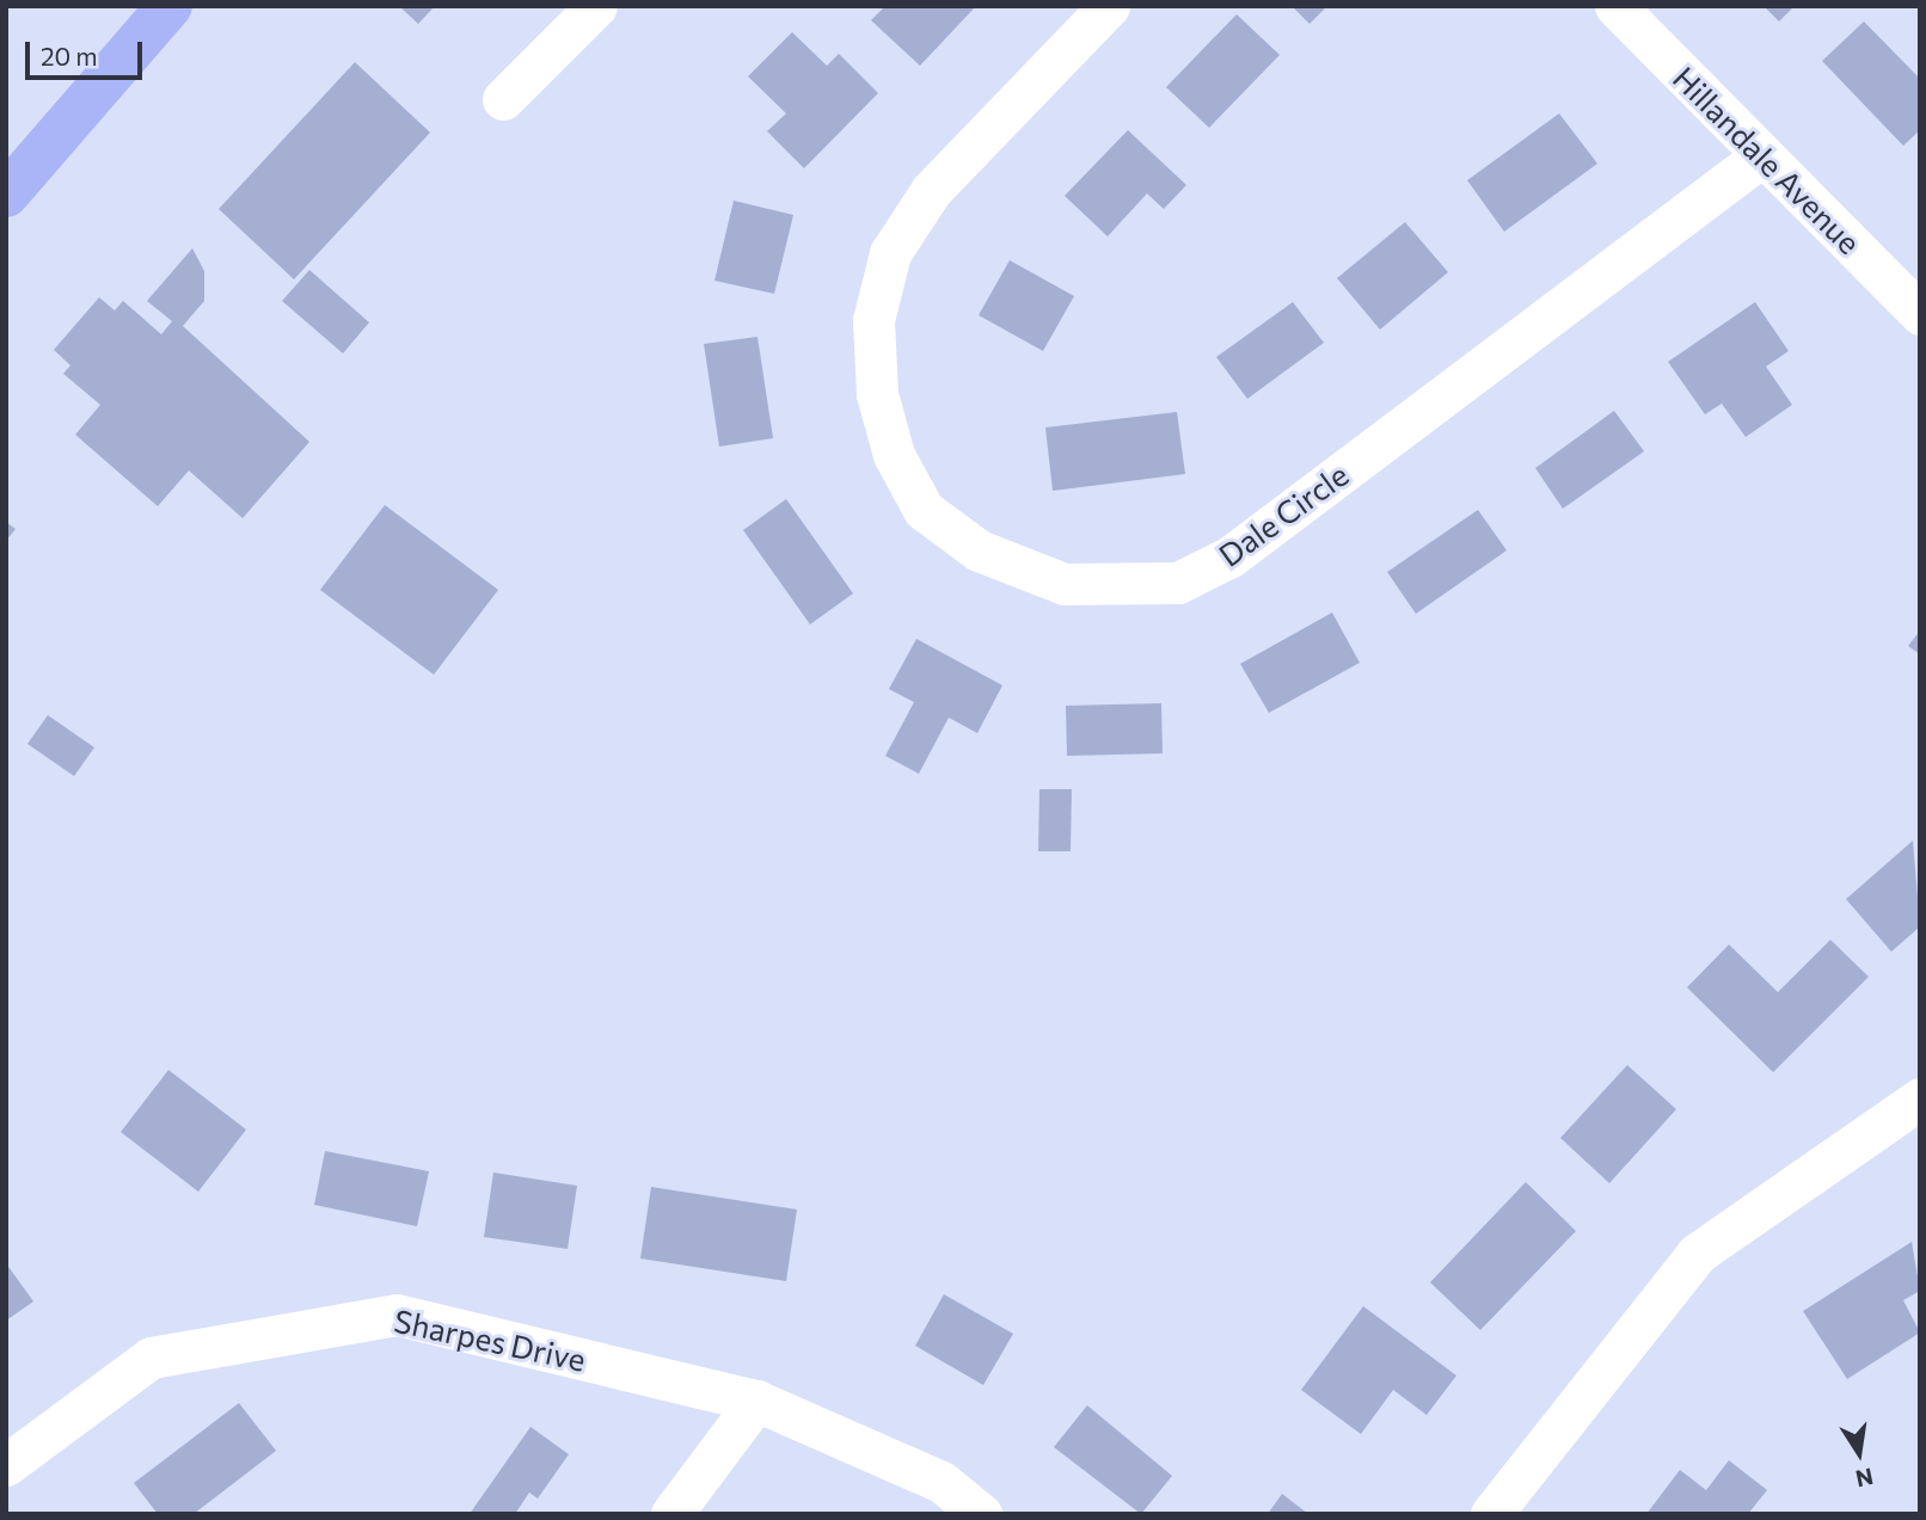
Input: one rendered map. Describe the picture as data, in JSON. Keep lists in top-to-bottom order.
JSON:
{
  "streets": {
    "street": ["Hillandale Avenue", "Dale Circle", "Sharpes Drive"]
  },
  "crossings": [
    ["Hillandale Avenue", "Dale Circle"]
  ],
  "scale_bar": "20 m",
  "north": "bottom"
}
